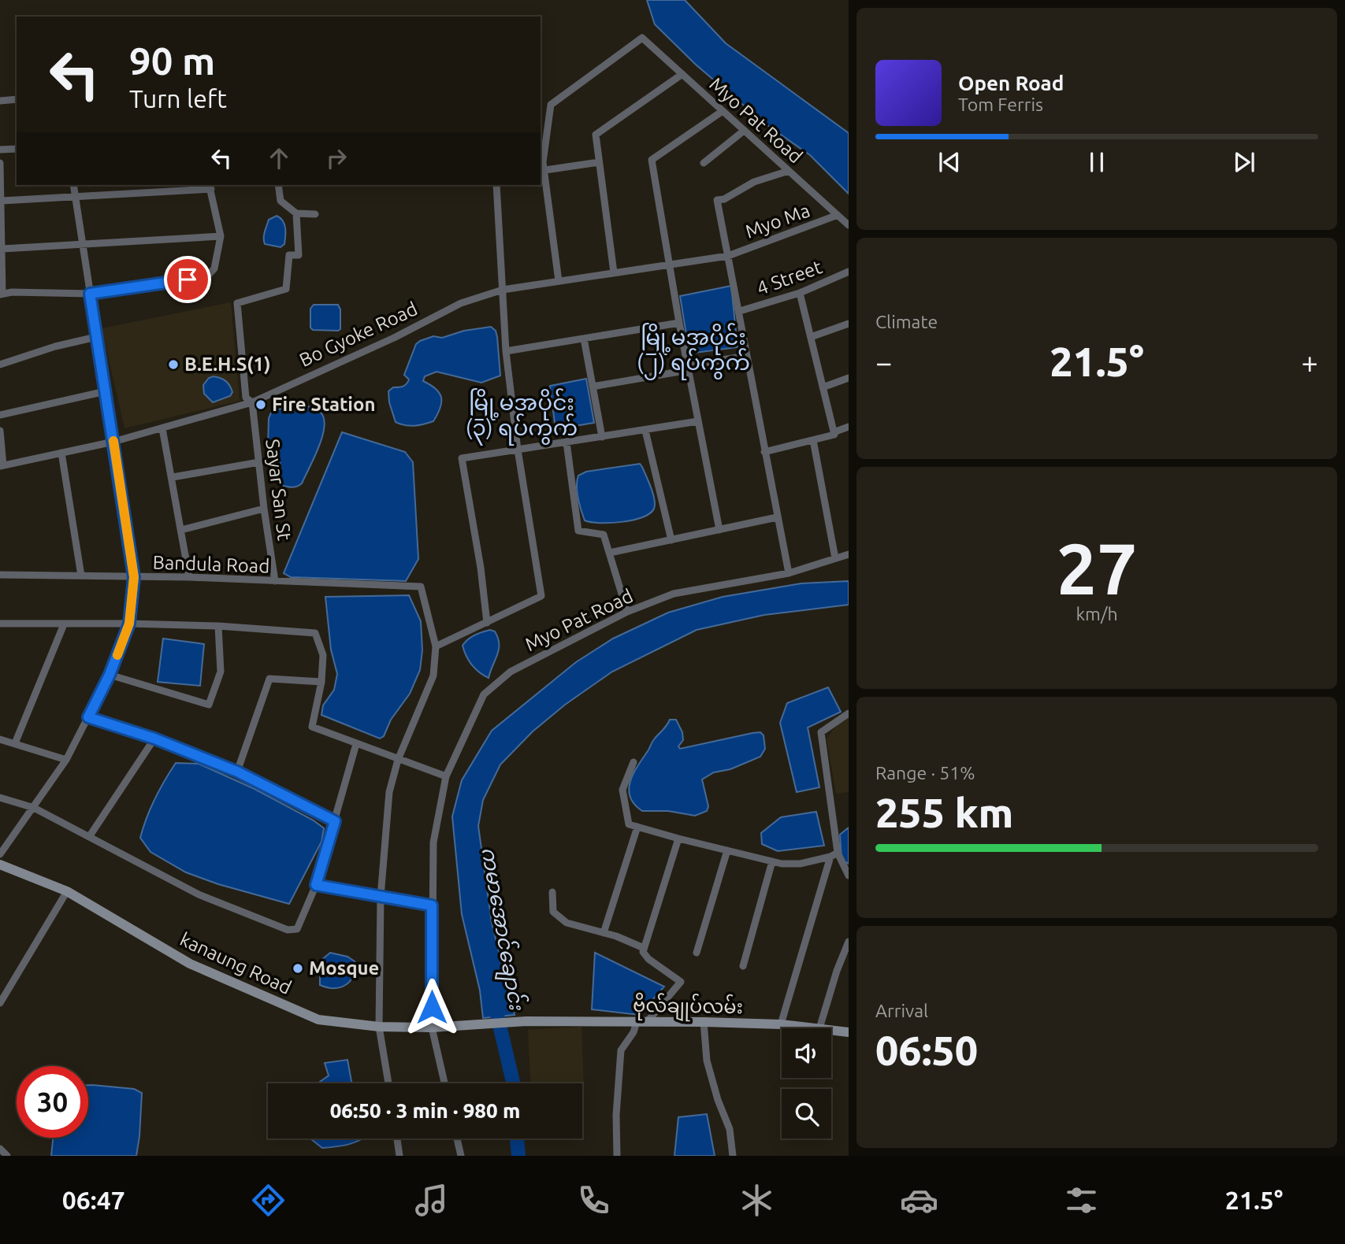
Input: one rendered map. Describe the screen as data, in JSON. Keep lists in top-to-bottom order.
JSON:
{
  "streets": {
    "street": [
      "Myo Pat Road",
      "Myo Ma",
      "4 Street",
      "Bo Gyoke Road",
      "Sayar San St",
      "Bandula Road",
      "kanaung Road",
      "ဗိုလ်ချုပ်လမ်း"
    ]
  },
  "crossings": [
    ["Myo Pat Road", "Myo Ma"],
    ["Myo Pat Road", "kanaung Road"],
    ["Myo Ma", "Bo Gyoke Road"],
    ["Bo Gyoke Road", "Sayar San St"],
    ["Sayar San St", "Bandula Road"],
    ["kanaung Road", "ဗိုလ်ချုပ်လမ်း"]
  ],
  "districts": ["မြို့မအပိုင်း (၂) ရပ်ကွက်", "မြို့မအပိုင်း (၃) ရပ်ကွက်"],
  "water": ["ကမာအောင်ချောင်း"],
  "places": ["B.E.H.S(1)", "Fire Station", "Mosque"],
  "page": {
    "turn": ["90 m", "Turn left"],
    "song": ["Open Road", "Tom Ferris"],
    "tile": [
      "Climate",
      ["27", "km/h"],
      ["Range · 51%", "255 km"],
      ["Arrival", "06:50"]
    ],
    "heat": ["−", "21.5°", "+"],
    "limit": "30",
    "trip": "06:50 · 3 min · 980 m",
    "tabs": ["06:47", "21.5°"]
  }
}
